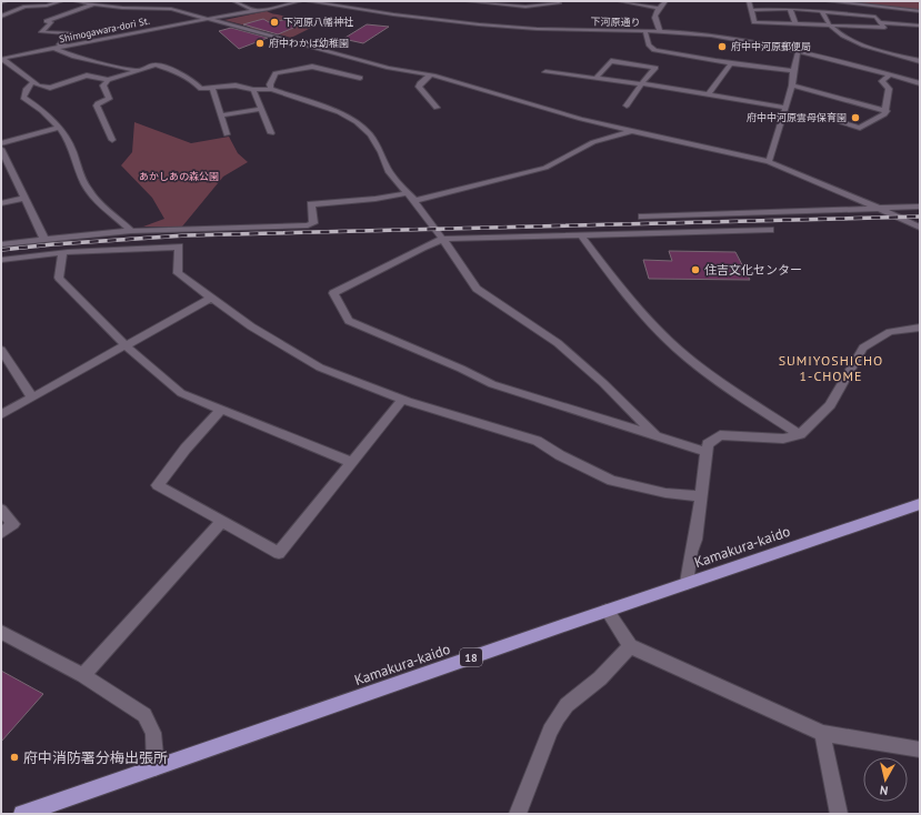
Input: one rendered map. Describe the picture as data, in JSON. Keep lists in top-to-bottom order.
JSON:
{
  "streets": {
    "main road": ["Kamakura-kaido", "18"],
    "street": ["下河原通り", "Shimogawara-dori St."]
  },
  "districts": ["SUMIYOSHICHO 1-CHOME"],
  "parks": ["あかしあの森公園"],
  "places": [
    "下河原八幡神社",
    "府中わかば幼稚園",
    "府中中河原郵便局",
    "府中中河原雲母保育園",
    "住吉文化センター",
    "府中消防署分梅出張所"
  ],
  "north": "bottom"
}
